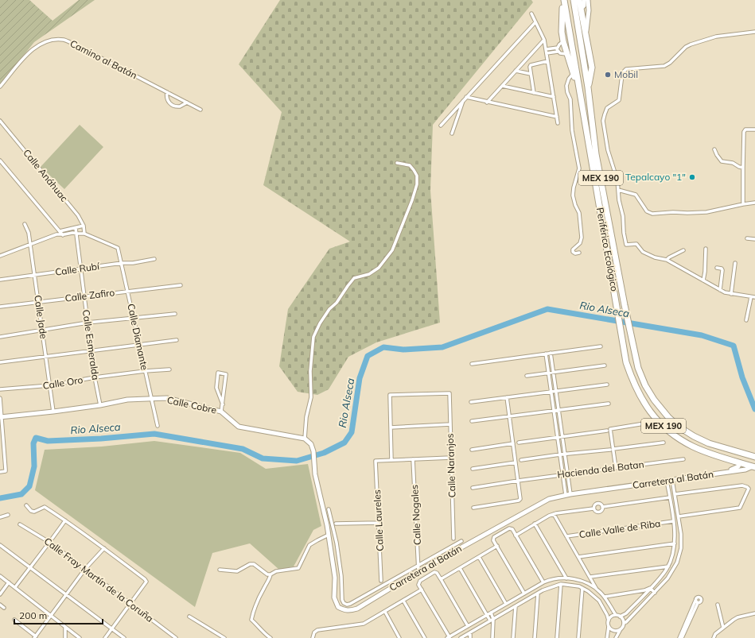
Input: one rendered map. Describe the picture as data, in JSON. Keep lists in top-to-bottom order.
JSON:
{
  "streets": {
    "highway": ["MEX 190", "Periférico Ecológico"],
    "street": [
      "Camino al Batán",
      "Calle Anáhuac",
      "Calle Rubí",
      "Calle Zafiro",
      "Calle Jade",
      "Calle Diamante",
      "Calle Esmeralda",
      "Calle Oro",
      "Calle Cobre",
      "Calle Naranjos",
      "Hacienda del Batan",
      "Carretera al Batán",
      "Calle Nogales",
      "Calle Laureles",
      "Calle Valle de Riba",
      "Calle Fray Martín de la Coruña"
    ]
  },
  "crossings": [
    ["Calle Anáhuac", "Calle Diamante"],
    ["Periférico Ecológico", "Carretera al Batán"],
    ["Calle Rubí", "Calle Jade"],
    ["Calle Rubí", "Calle Diamante"],
    ["Calle Rubí", "Calle Esmeralda"],
    ["Calle Zafiro", "Calle Jade"],
    ["Calle Zafiro", "Calle Diamante"],
    ["Calle Zafiro", "Calle Esmeralda"],
    ["Calle Jade", "Calle Oro"],
    ["Calle Jade", "Calle Cobre"],
    ["Calle Diamante", "Calle Oro"],
    ["Calle Diamante", "Calle Cobre"],
    ["Calle Esmeralda", "Calle Oro"],
    ["Calle Esmeralda", "Calle Cobre"],
    ["Calle Cobre", "Carretera al Batán"],
    ["Carretera al Batán", "Calle Nogales"]
  ],
  "water": ["Rio Alseca"],
  "places": ["Mobil", "Tepalcayo \"1\""],
  "scale_bar": "200 m"
}
